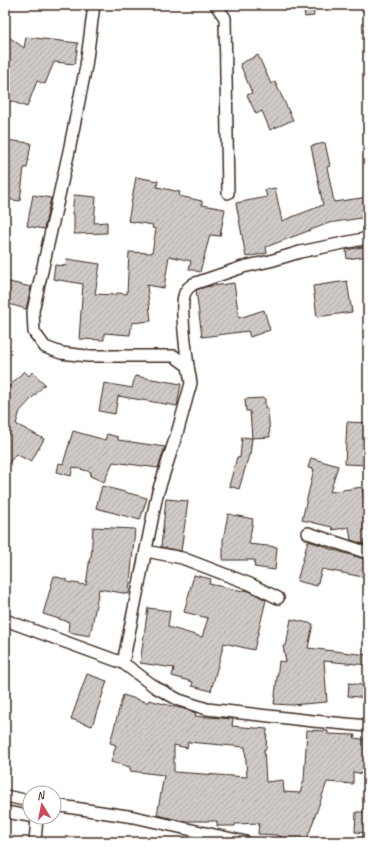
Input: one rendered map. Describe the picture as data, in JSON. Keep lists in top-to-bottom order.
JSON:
{
  "north": "top"
}
